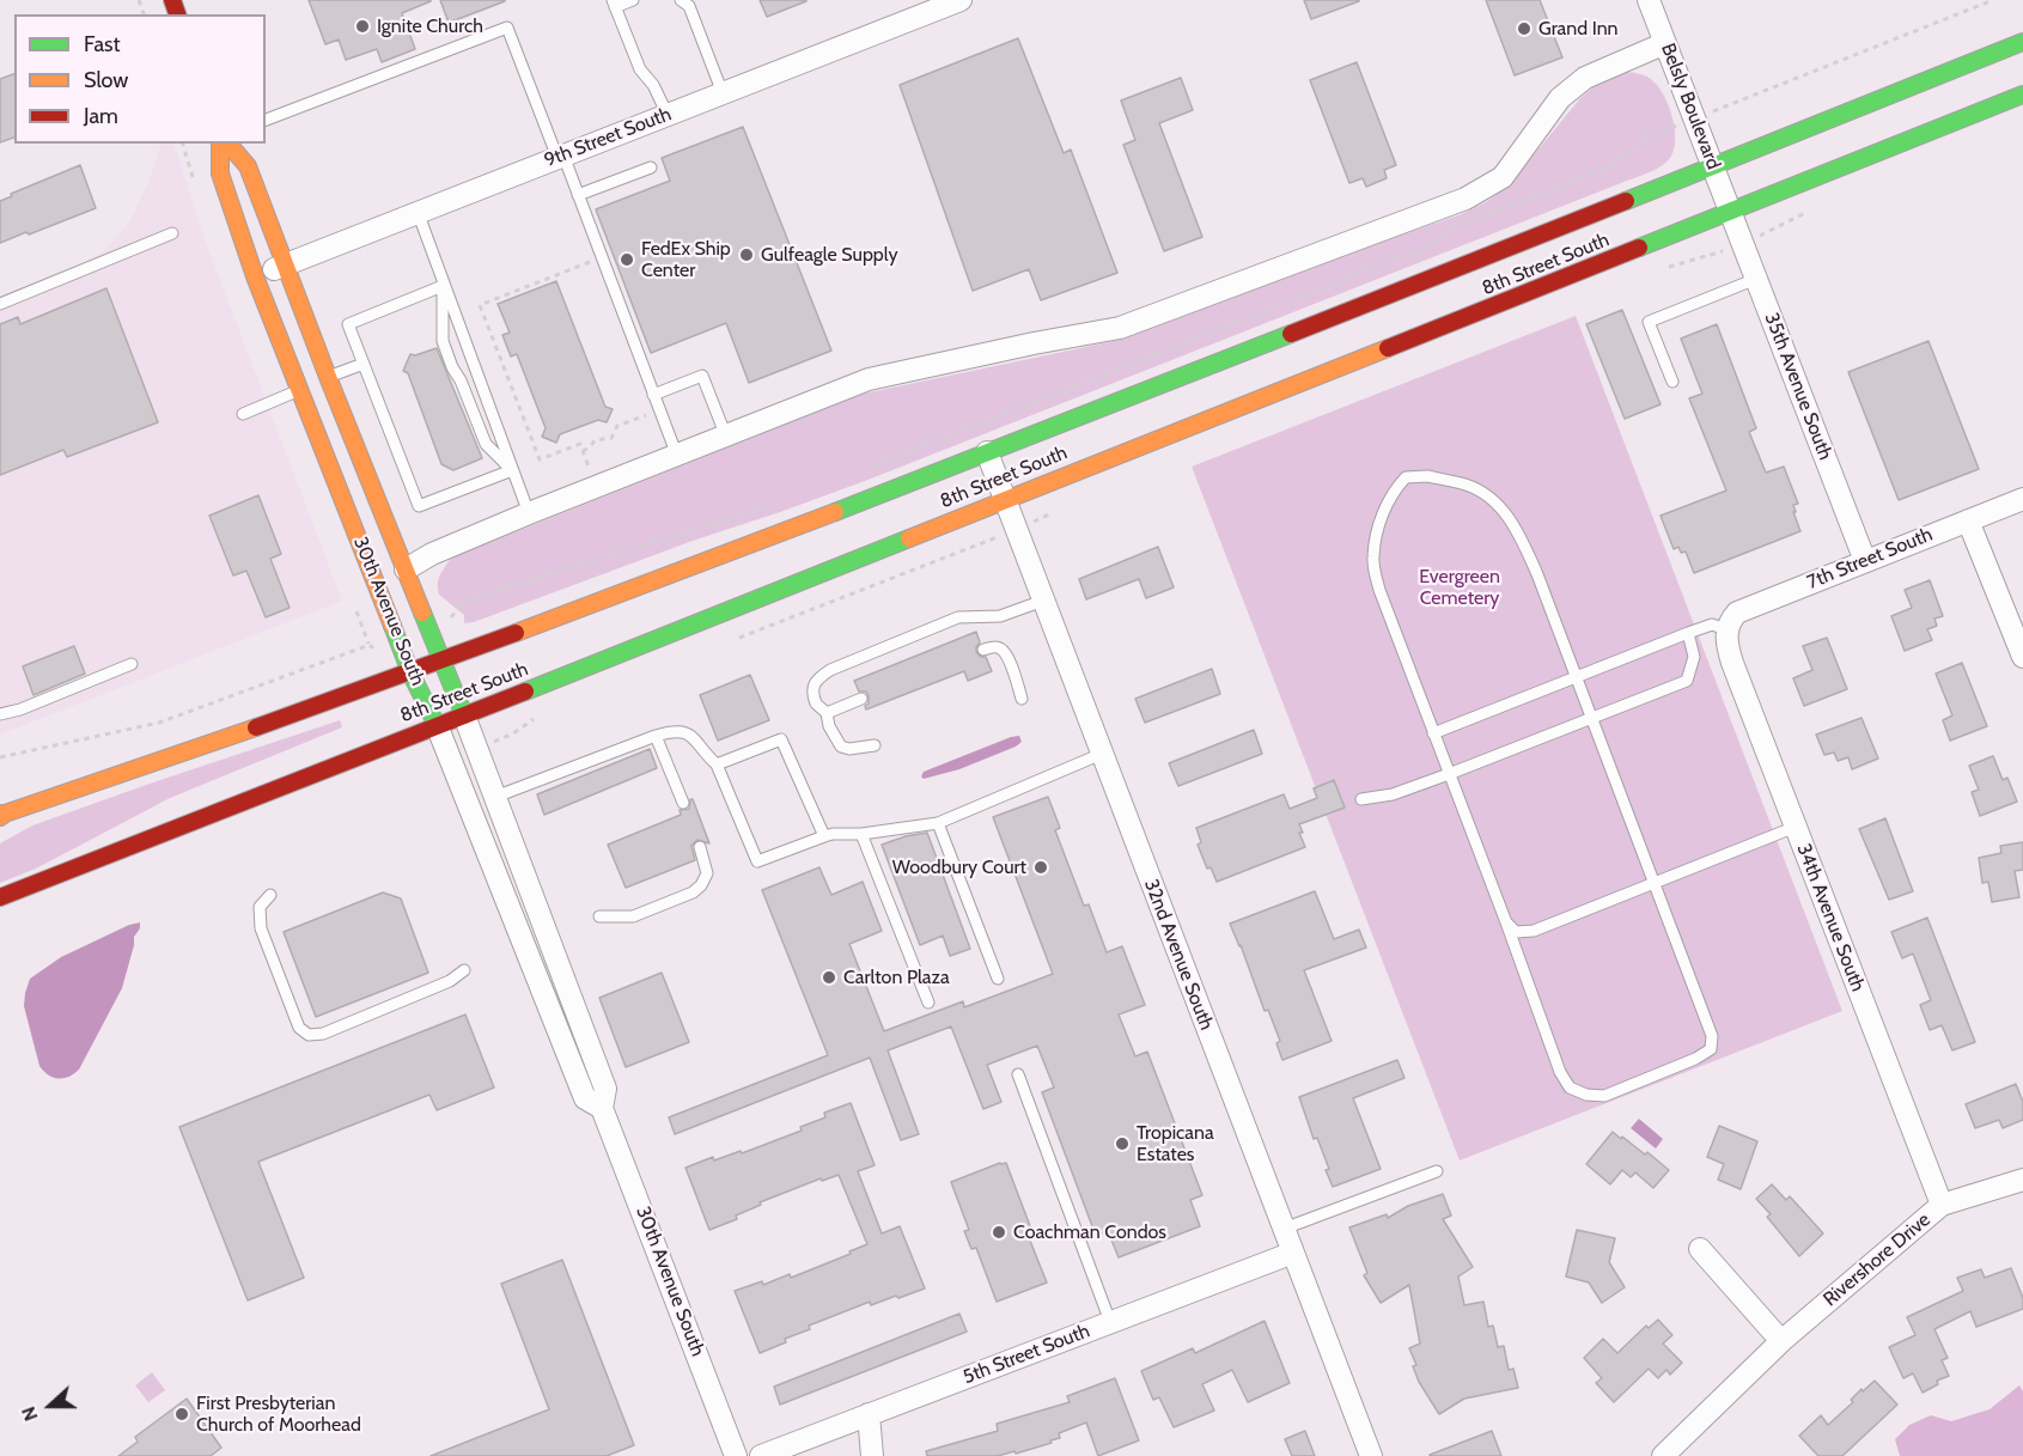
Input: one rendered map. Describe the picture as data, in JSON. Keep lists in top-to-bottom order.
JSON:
{
  "streets": {
    "main road": ["8th Street South", "30th Avenue South"],
    "street": [
      "Belsly Boulevard",
      "9th Street South",
      "35th Avenue South",
      "7th Street South",
      "34th Avenue South",
      "32nd Avenue South",
      "Rivershore Drive",
      "5th Street South"
    ]
  },
  "crossings": [
    ["Belsly Boulevard", "8th Street South"],
    ["Belsly Boulevard", "35th Avenue South"],
    ["9th Street South", "30th Avenue South"],
    ["8th Street South", "35th Avenue South"],
    ["8th Street South", "30th Avenue South"],
    ["8th Street South", "32nd Avenue South"],
    ["35th Avenue South", "7th Street South"],
    ["7th Street South", "34th Avenue South"],
    ["34th Avenue South", "Rivershore Drive"],
    ["32nd Avenue South", "5th Street South"]
  ],
  "parks": ["Evergreen Cemetery"],
  "places": [
    "Ignite Church",
    "Grand Inn",
    "Gulfeagle Supply",
    "FedEx Ship Center",
    "Woodbury Court",
    "Carlton Plaza",
    "Tropicana Estates",
    "Coachman Condos",
    "First Presbyterian Church of Moorhead"
  ],
  "legend": ["Fast", "Slow", "Jam"],
  "north": "left"
}
